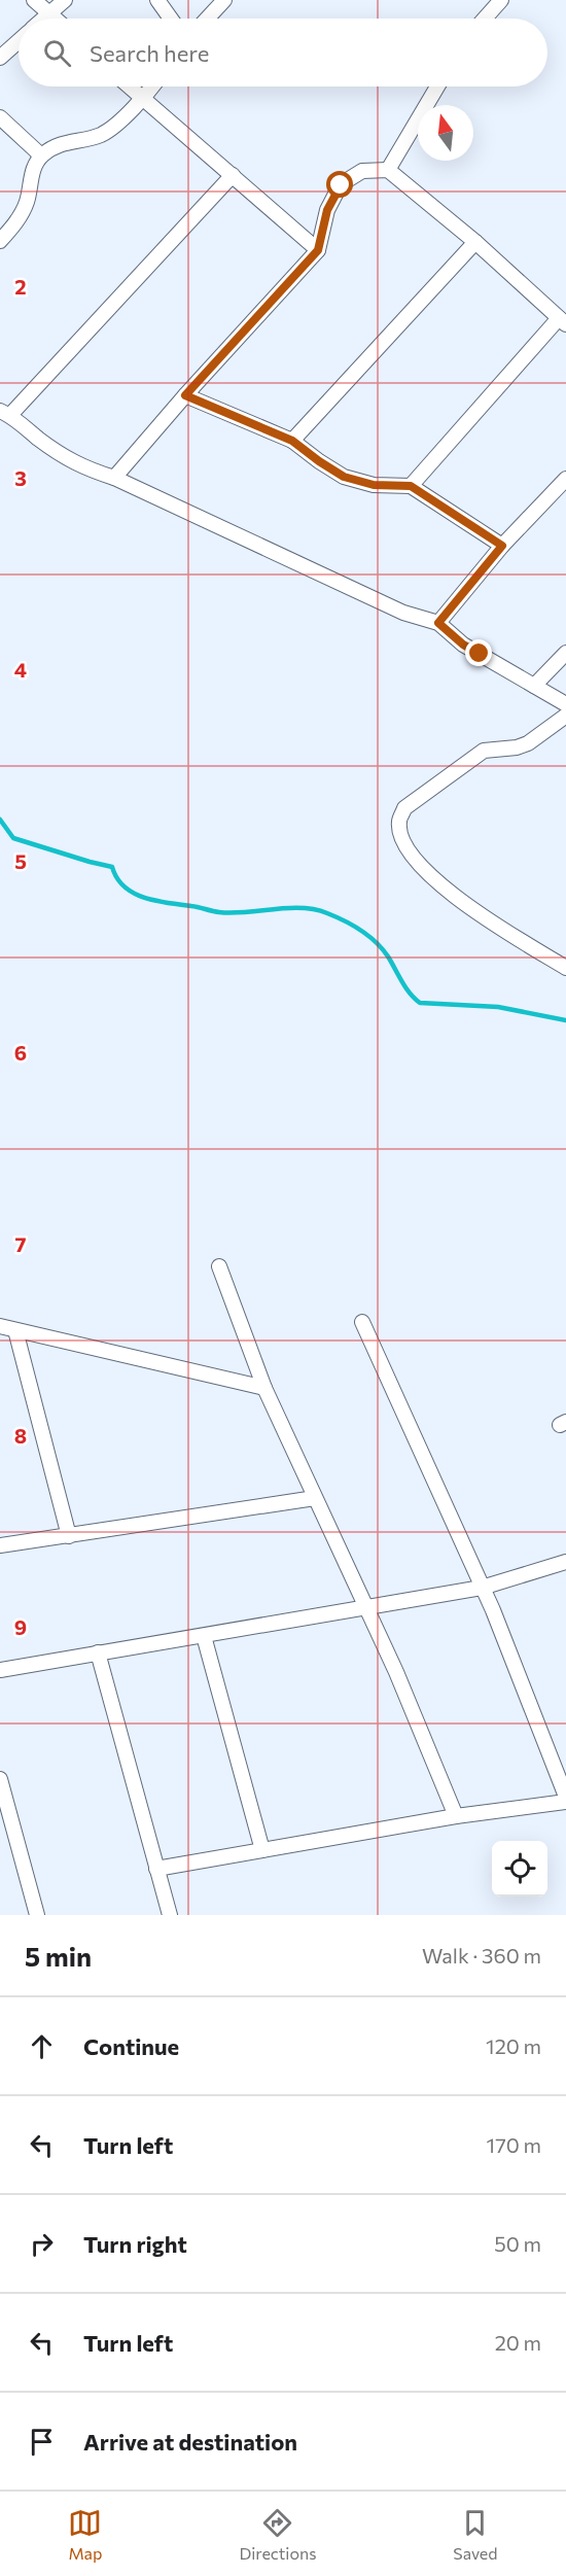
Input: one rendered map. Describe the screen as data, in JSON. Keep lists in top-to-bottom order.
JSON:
{
  "north": "top",
  "page": {
    "search": "Search here",
    "heading": ["5 min", "Walk · 360 m"],
    "list": [
      ["Continue", "120 m"],
      ["Turn left", "170 m"],
      ["Turn right", "50 m"],
      ["Turn left", "20 m"],
      "Arrive at destination"
    ],
    "nav": ["Map", "Directions", "Saved"]
  },
  "grid": {
    "rows": [
      "2",
      "3",
      "4",
      "5",
      "6",
      "7",
      "8",
      "9"
    ]
  }
}
